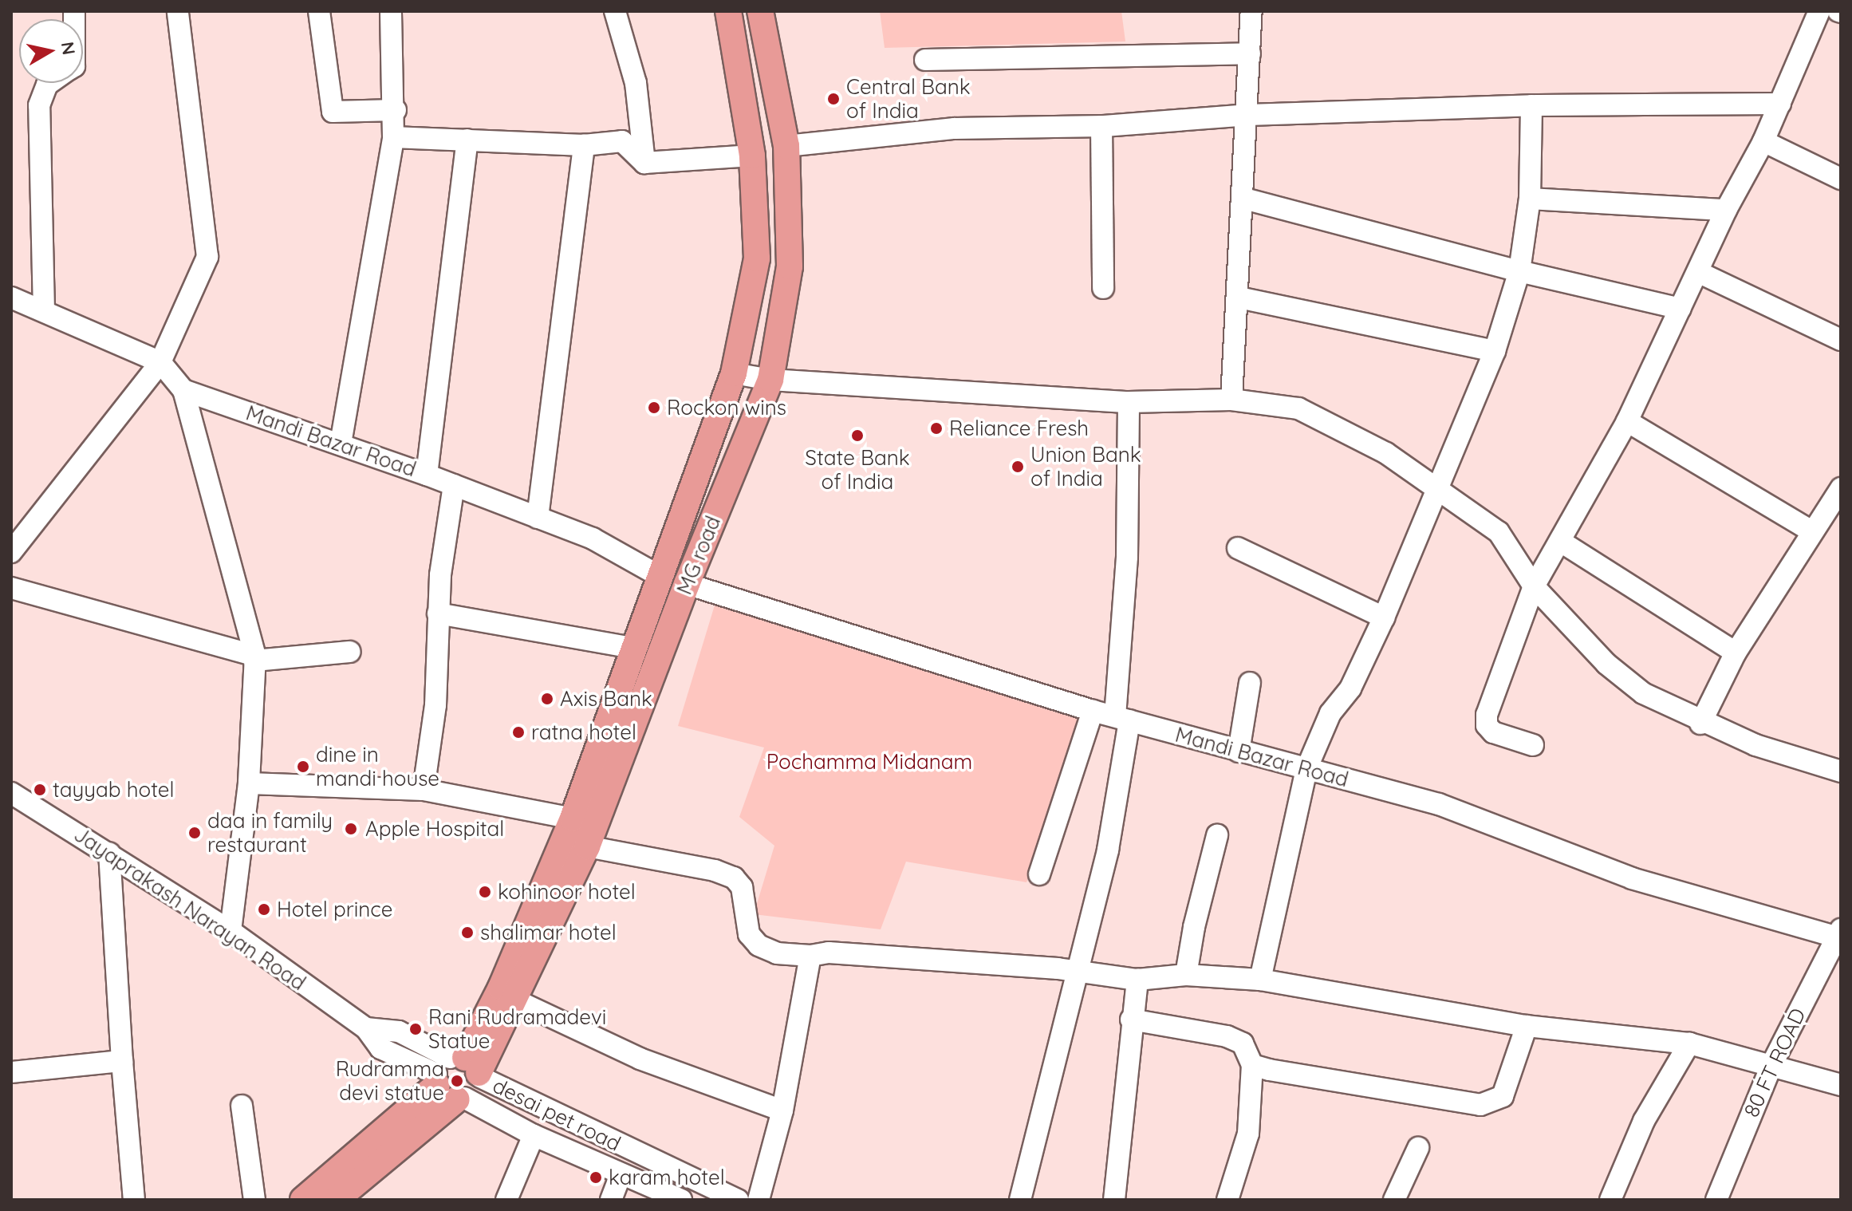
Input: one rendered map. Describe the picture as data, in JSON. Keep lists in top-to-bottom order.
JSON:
{
  "streets": {
    "main road": ["MG road"],
    "street": [
      "Mandi Bazar Road",
      "Jayaprakash Narayan Road",
      "80 FT ROAD",
      "desai pet road"
    ]
  },
  "crossings": [
    ["Mandi Bazar Road", "MG road"],
    ["Mandi Bazar Road", "80 FT ROAD"],
    ["MG road", "Jayaprakash Narayan Road"],
    ["MG road", "desai pet road"],
    ["Jayaprakash Narayan Road", "desai pet road"]
  ],
  "parks": ["Pochamma Midanam"],
  "places": [
    "Central Bank of India",
    "Rockon wins",
    "Reliance Fresh",
    "State Bank of India",
    "Union Bank of India",
    "Axis Bank",
    "ratna hotel",
    "dine in mandi house",
    "tayyab hotel",
    "Apple Hospital",
    "daa in family restaurant",
    "kohinoor hotel",
    "Hotel prince",
    "shalimar hotel",
    "Rani Rudramadevi Statue",
    "Rudramma devi statue",
    "karam hotel"
  ],
  "north": "right"
}
